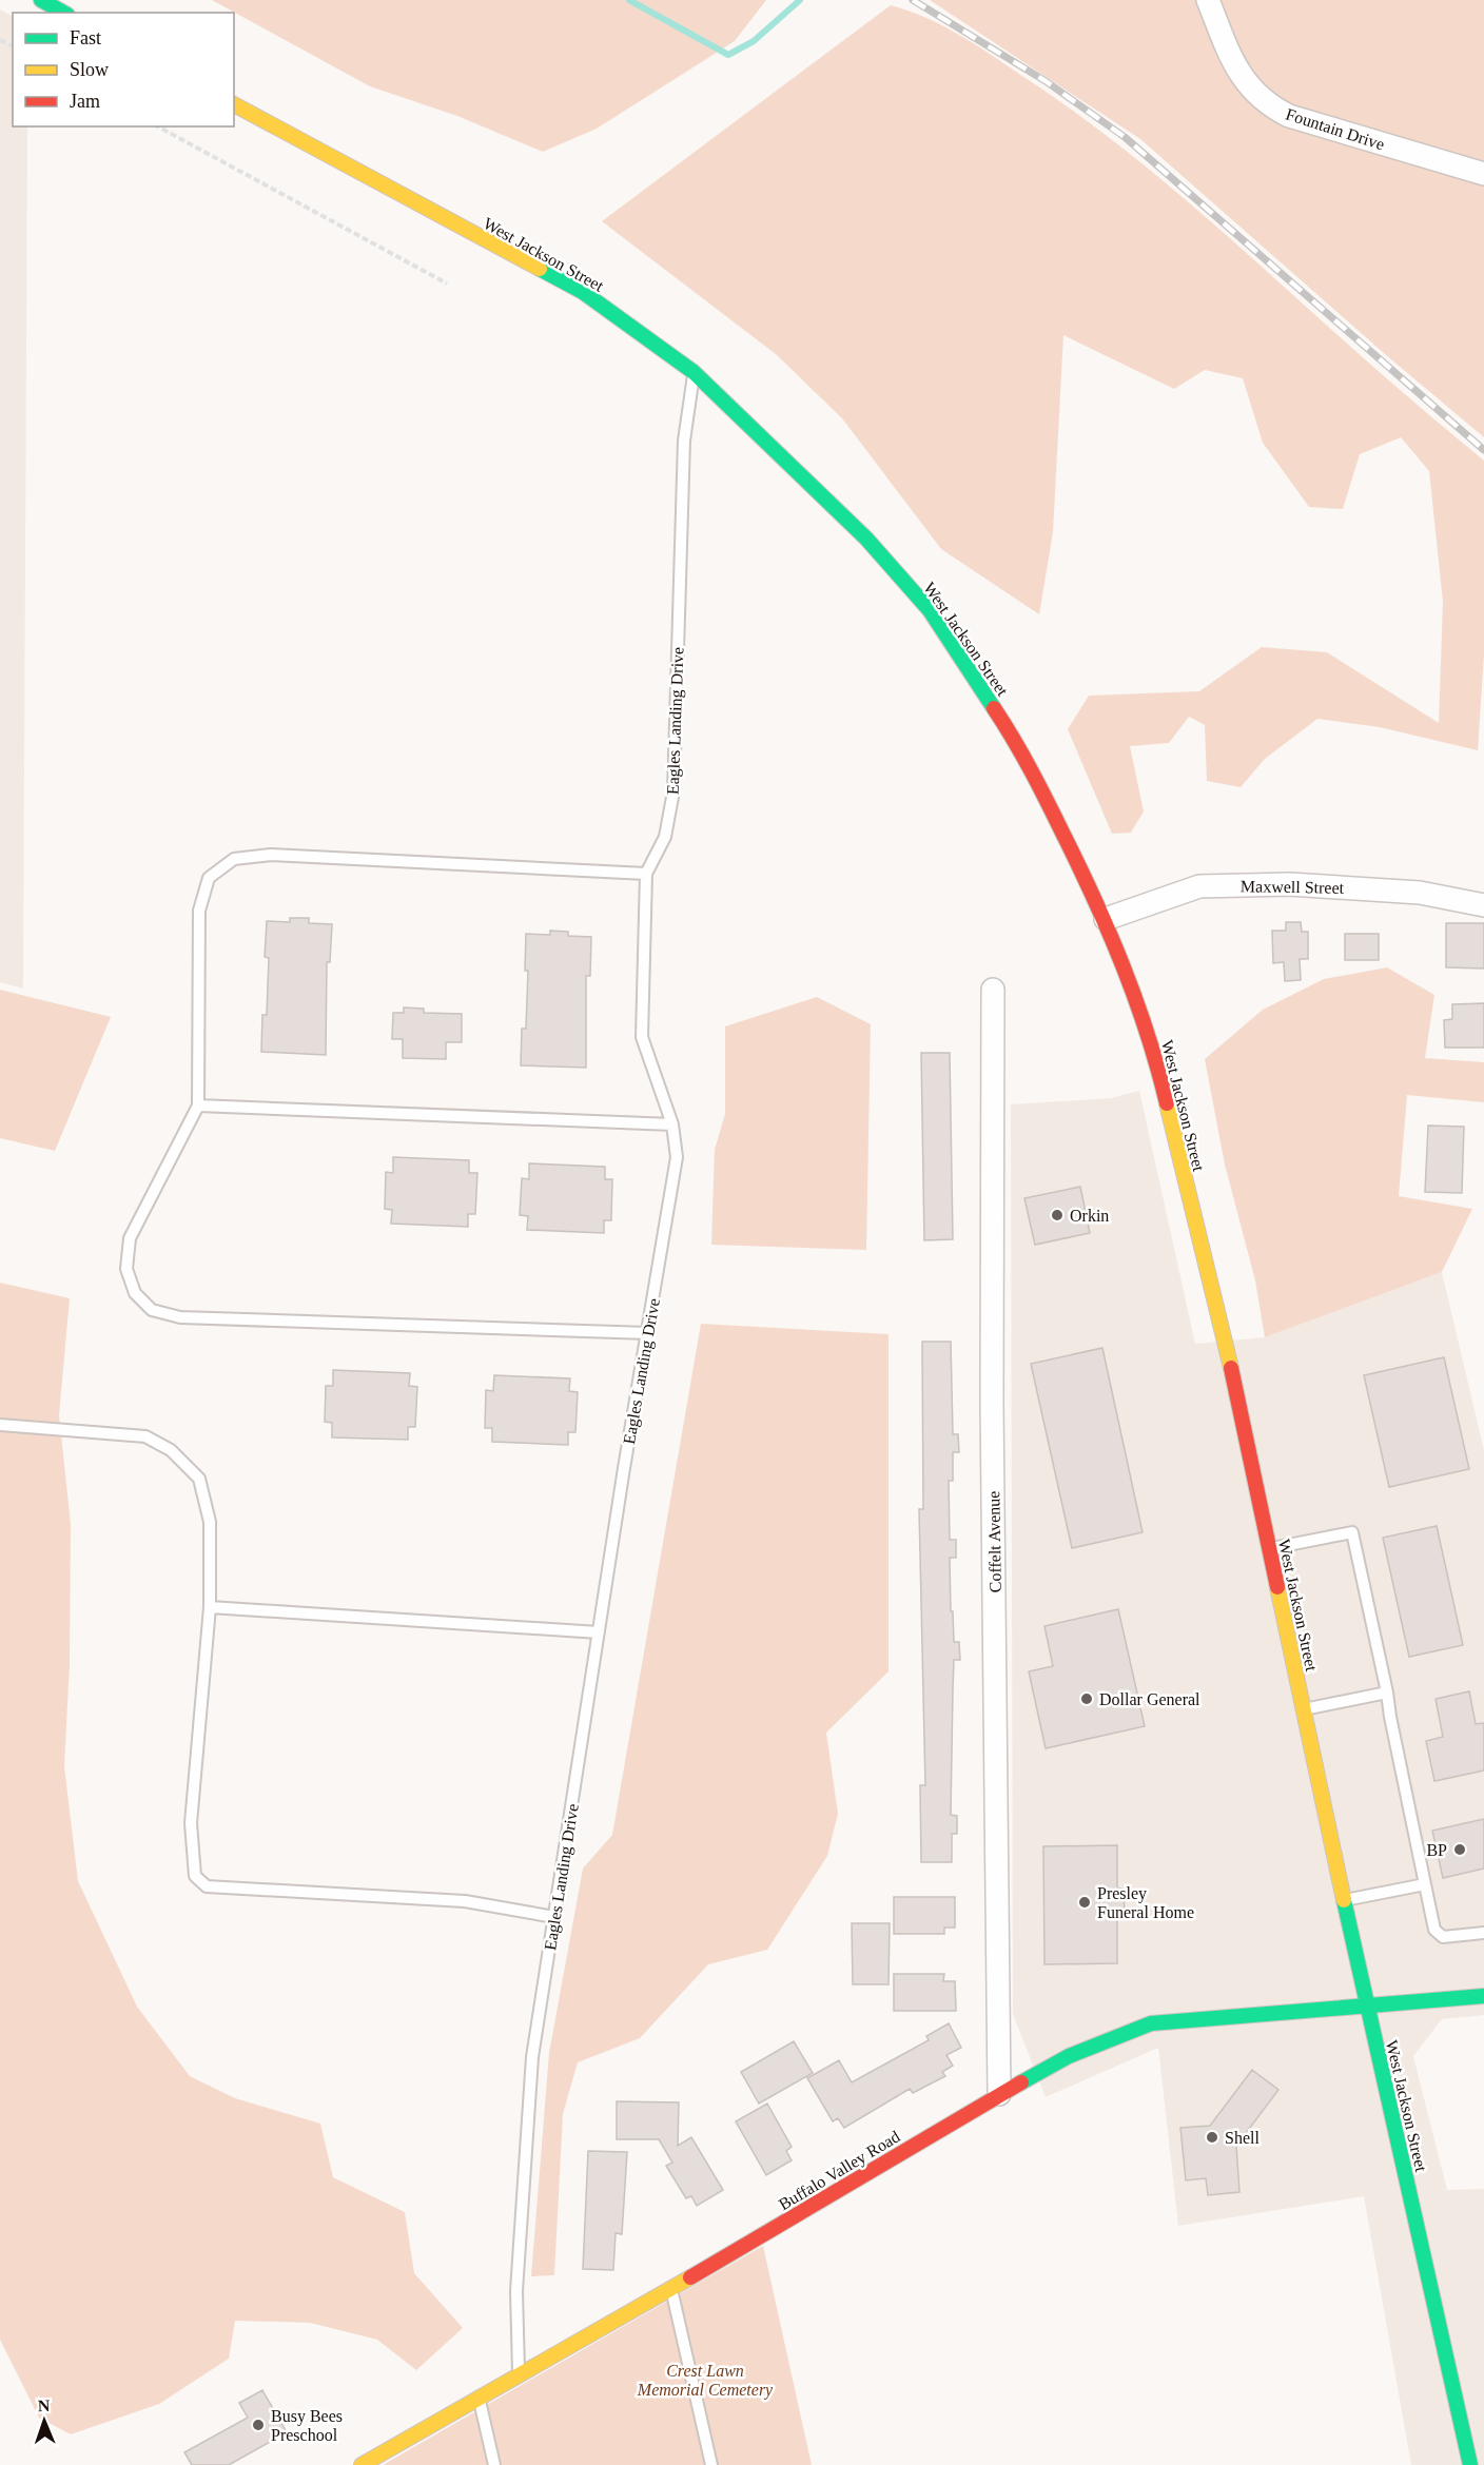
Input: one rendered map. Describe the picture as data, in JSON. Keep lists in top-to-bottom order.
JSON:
{
  "streets": {
    "street": [
      "Fountain Drive",
      "West Jackson Street",
      "Maxwell Street",
      "Coffelt Avenue",
      "Buffalo Valley Road"
    ],
    "lane": ["Eagles Landing Drive"]
  },
  "crossings": [
    ["West Jackson Street", "Eagles Landing Drive"],
    ["West Jackson Street", "Maxwell Street"],
    ["West Jackson Street", "Buffalo Valley Road"],
    ["Eagles Landing Drive", "Buffalo Valley Road"],
    ["Coffelt Avenue", "Buffalo Valley Road"]
  ],
  "parks": ["Crest Lawn Memorial Cemetery"],
  "places": [
    "Orkin",
    "Dollar General",
    "BP",
    "Presley Funeral Home",
    "Shell",
    "Busy Bees Preschool"
  ],
  "legend": ["Fast", "Slow", "Jam"],
  "north": "top"
}
